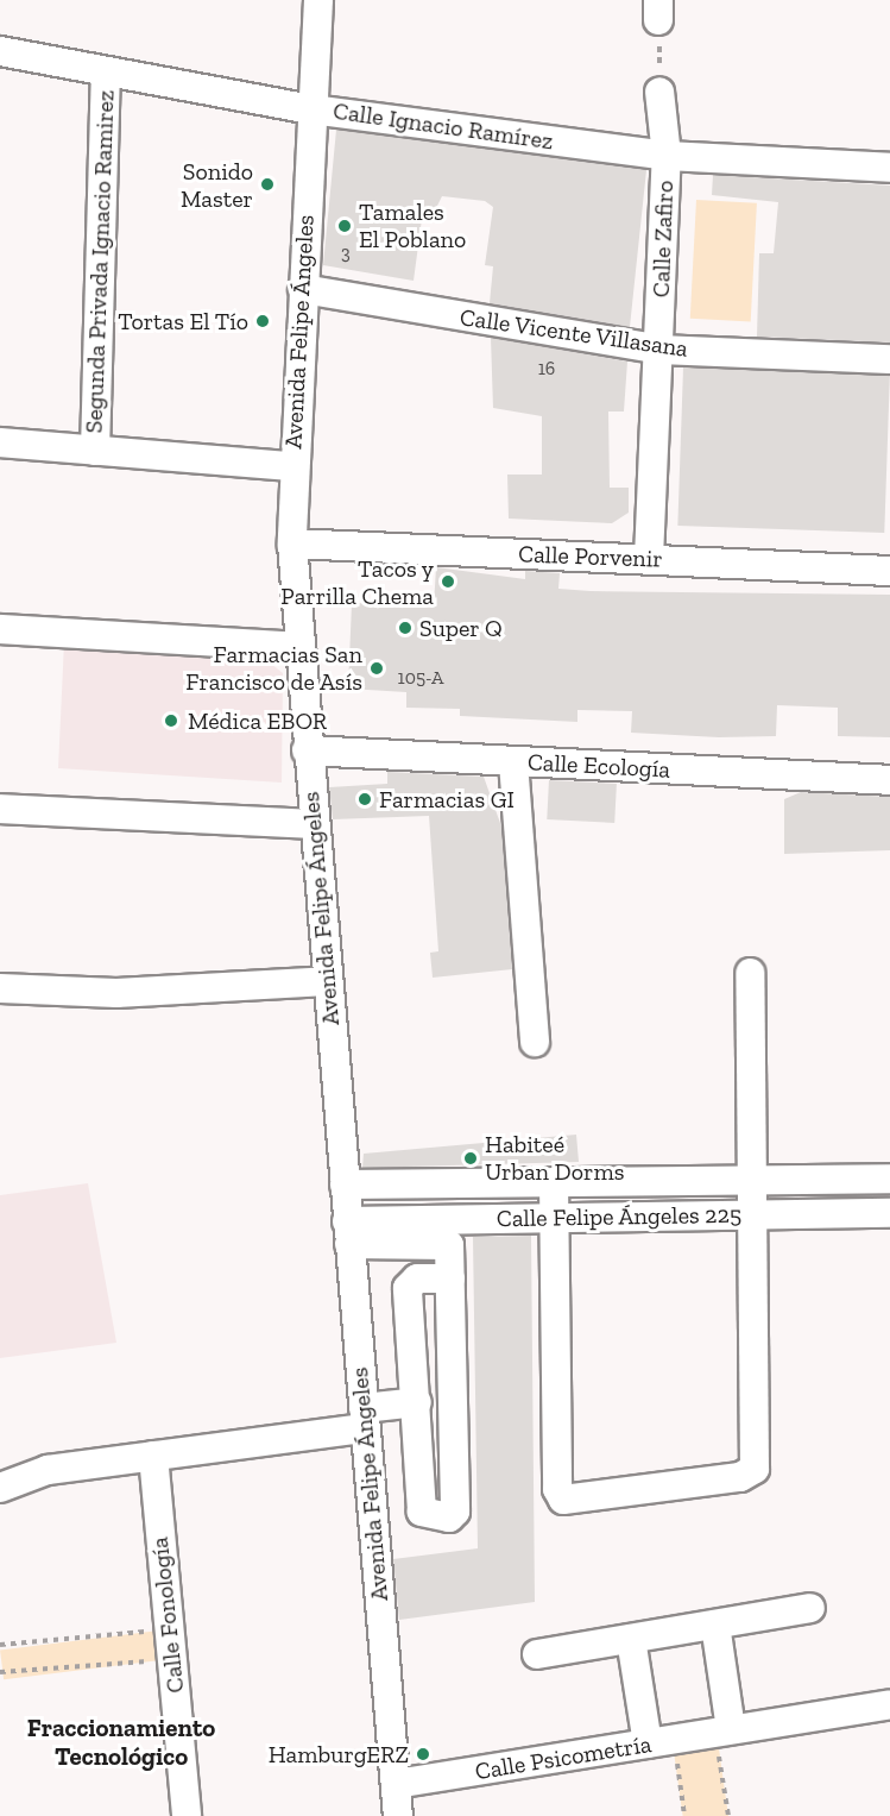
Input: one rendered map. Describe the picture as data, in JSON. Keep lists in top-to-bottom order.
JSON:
{
  "streets": {
    "street": [
      "Calle Ignacio Ramírez",
      "Calle Zafiro",
      "Segunda Privada Ignacio Ramirez",
      "Avenida Felipe Ángeles",
      "Calle Vicente Villasana",
      "Calle Porvenir",
      "Calle Ecología",
      "Calle Felipe Ángeles 225",
      "Calle Fonología",
      "Calle Psicometría"
    ]
  },
  "crossings": [
    ["Calle Ignacio Ramírez", "Calle Zafiro"],
    ["Calle Ignacio Ramírez", "Segunda Privada Ignacio Ramirez"],
    ["Calle Ignacio Ramírez", "Avenida Felipe Ángeles"],
    ["Calle Zafiro", "Calle Vicente Villasana"],
    ["Calle Zafiro", "Calle Porvenir"],
    ["Avenida Felipe Ángeles", "Calle Vicente Villasana"],
    ["Avenida Felipe Ángeles", "Calle Porvenir"],
    ["Avenida Felipe Ángeles", "Calle Ecología"],
    ["Avenida Felipe Ángeles", "Calle Felipe Ángeles 225"],
    ["Avenida Felipe Ángeles", "Calle Psicometría"]
  ],
  "districts": ["Fraccionamiento Tecnológico"],
  "places": [
    "Sonido Master",
    "Tamales El Poblano",
    "Tortas El Tío",
    "Tacos y Parrilla Chema",
    "Super Q",
    "Farmacias San Francisco de Asís",
    "Médica EBOR",
    "Farmacias GI",
    "Habiteé Urban Dorms",
    "HamburgERZ"
  ],
  "house_numbers": ["3", "16", "105-A"]
}
